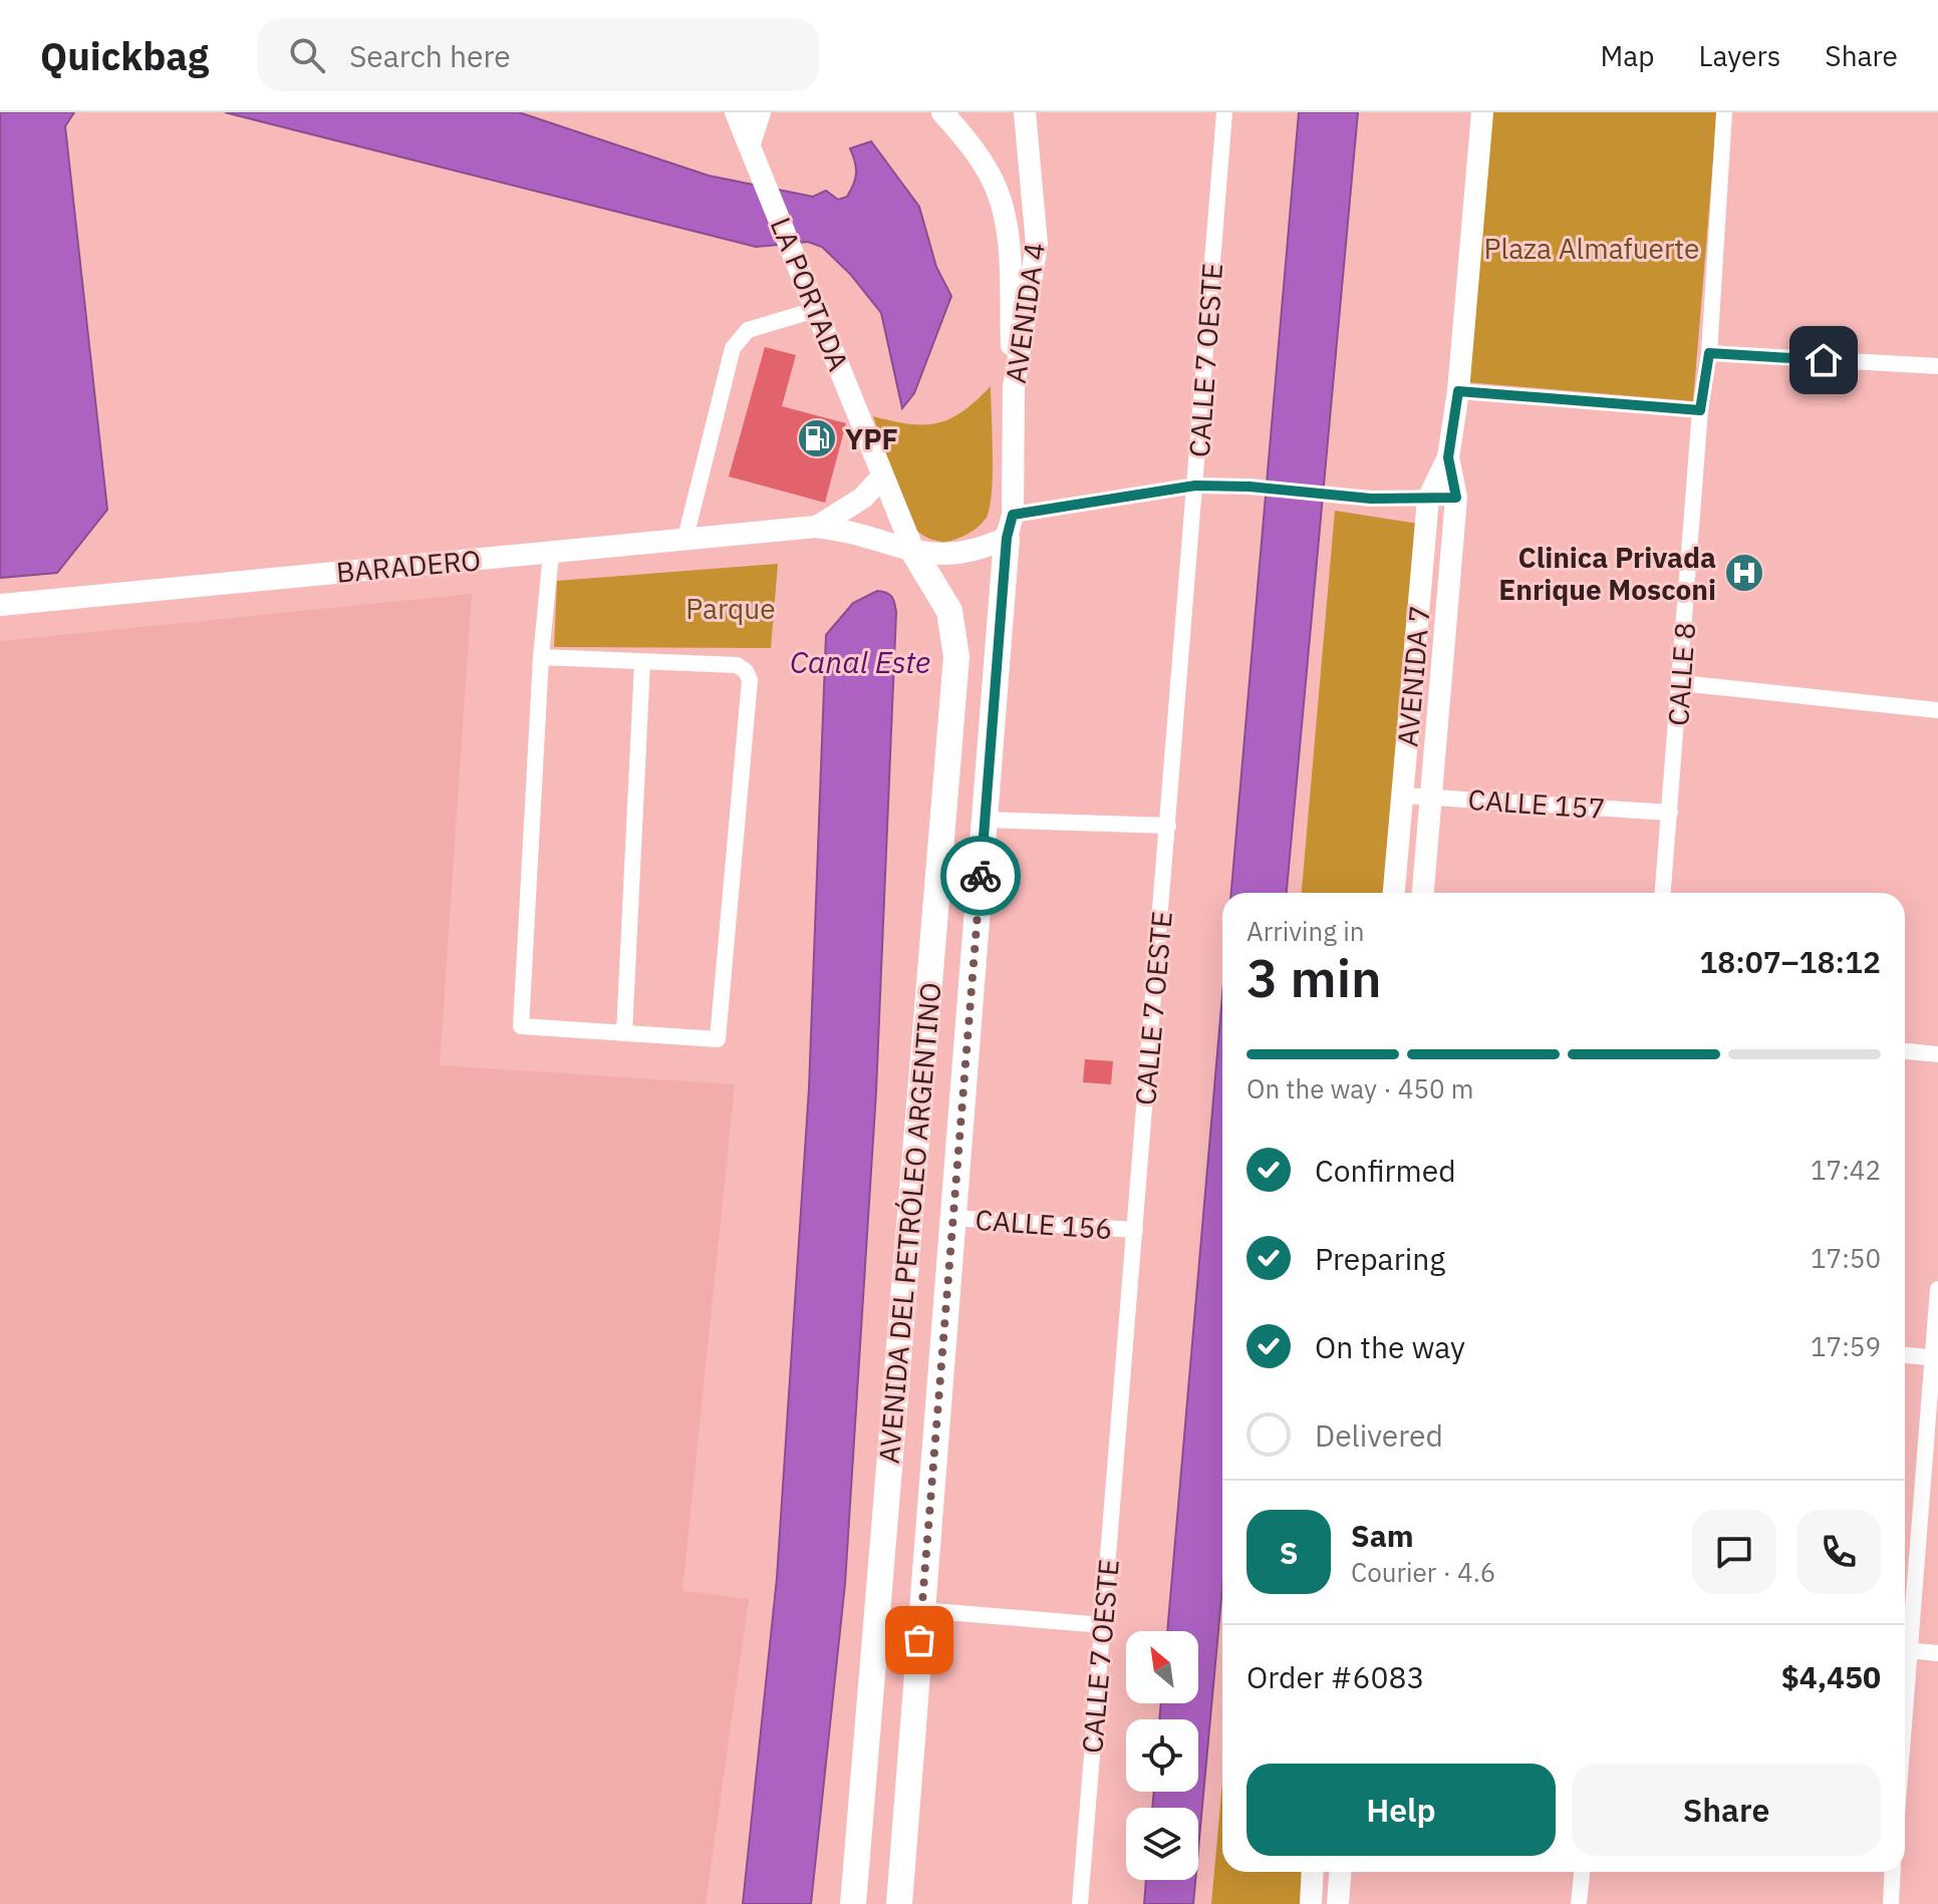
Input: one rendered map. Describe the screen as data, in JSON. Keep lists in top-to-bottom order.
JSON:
{
  "streets": {
    "main road": [
      "LA PORTADA",
      "AVENIDA 4",
      "BARADERO",
      "AVENIDA 7",
      "AVENIDA DEL PETRÓLEO ARGENTINO"
    ],
    "street": [
      "CALLE 7 OESTE",
      "CALLE 8",
      "CALLE 157",
      "CALLE 156"
    ]
  },
  "crossings": [
    ["LA PORTADA", "BARADERO"],
    ["LA PORTADA", "AVENIDA DEL PETRÓLEO ARGENTINO"],
    ["AVENIDA 4", "BARADERO"],
    ["AVENIDA 4", "AVENIDA DEL PETRÓLEO ARGENTINO"],
    ["CALLE 7 OESTE", "CALLE 156"],
    ["BARADERO", "AVENIDA DEL PETRÓLEO ARGENTINO"],
    ["CALLE 8", "CALLE 157"],
    ["AVENIDA 7", "CALLE 157"],
    ["AVENIDA DEL PETRÓLEO ARGENTINO", "CALLE 156"]
  ],
  "water": ["Canal Este"],
  "parks": ["Plaza Almafuerte", "Parque"],
  "places": {
    "fuel station": ["YPF"],
    "hospital": ["Clinica Privada Enrique Mosconi"]
  },
  "north": "top left",
  "page": {
    "header": "Quickbag",
    "search": "Search here",
    "nav": ["Map", "Layers", "Share"],
    "heading": ["3 min", "Arriving in", "18:07–18:12"],
    "panel": [
      "Sam",
      "Courier · 4.6",
      "Order #6083",
      "$4,450"
    ],
    "bar": "On the way · 450 m",
    "list": [
      ["Confirmed", "17:42"],
      ["Preparing", "17:50"],
      ["On the way", "17:59"],
      "Delivered"
    ],
    "round": "S",
    "buttons": ["Help", "Share"]
  }
}
